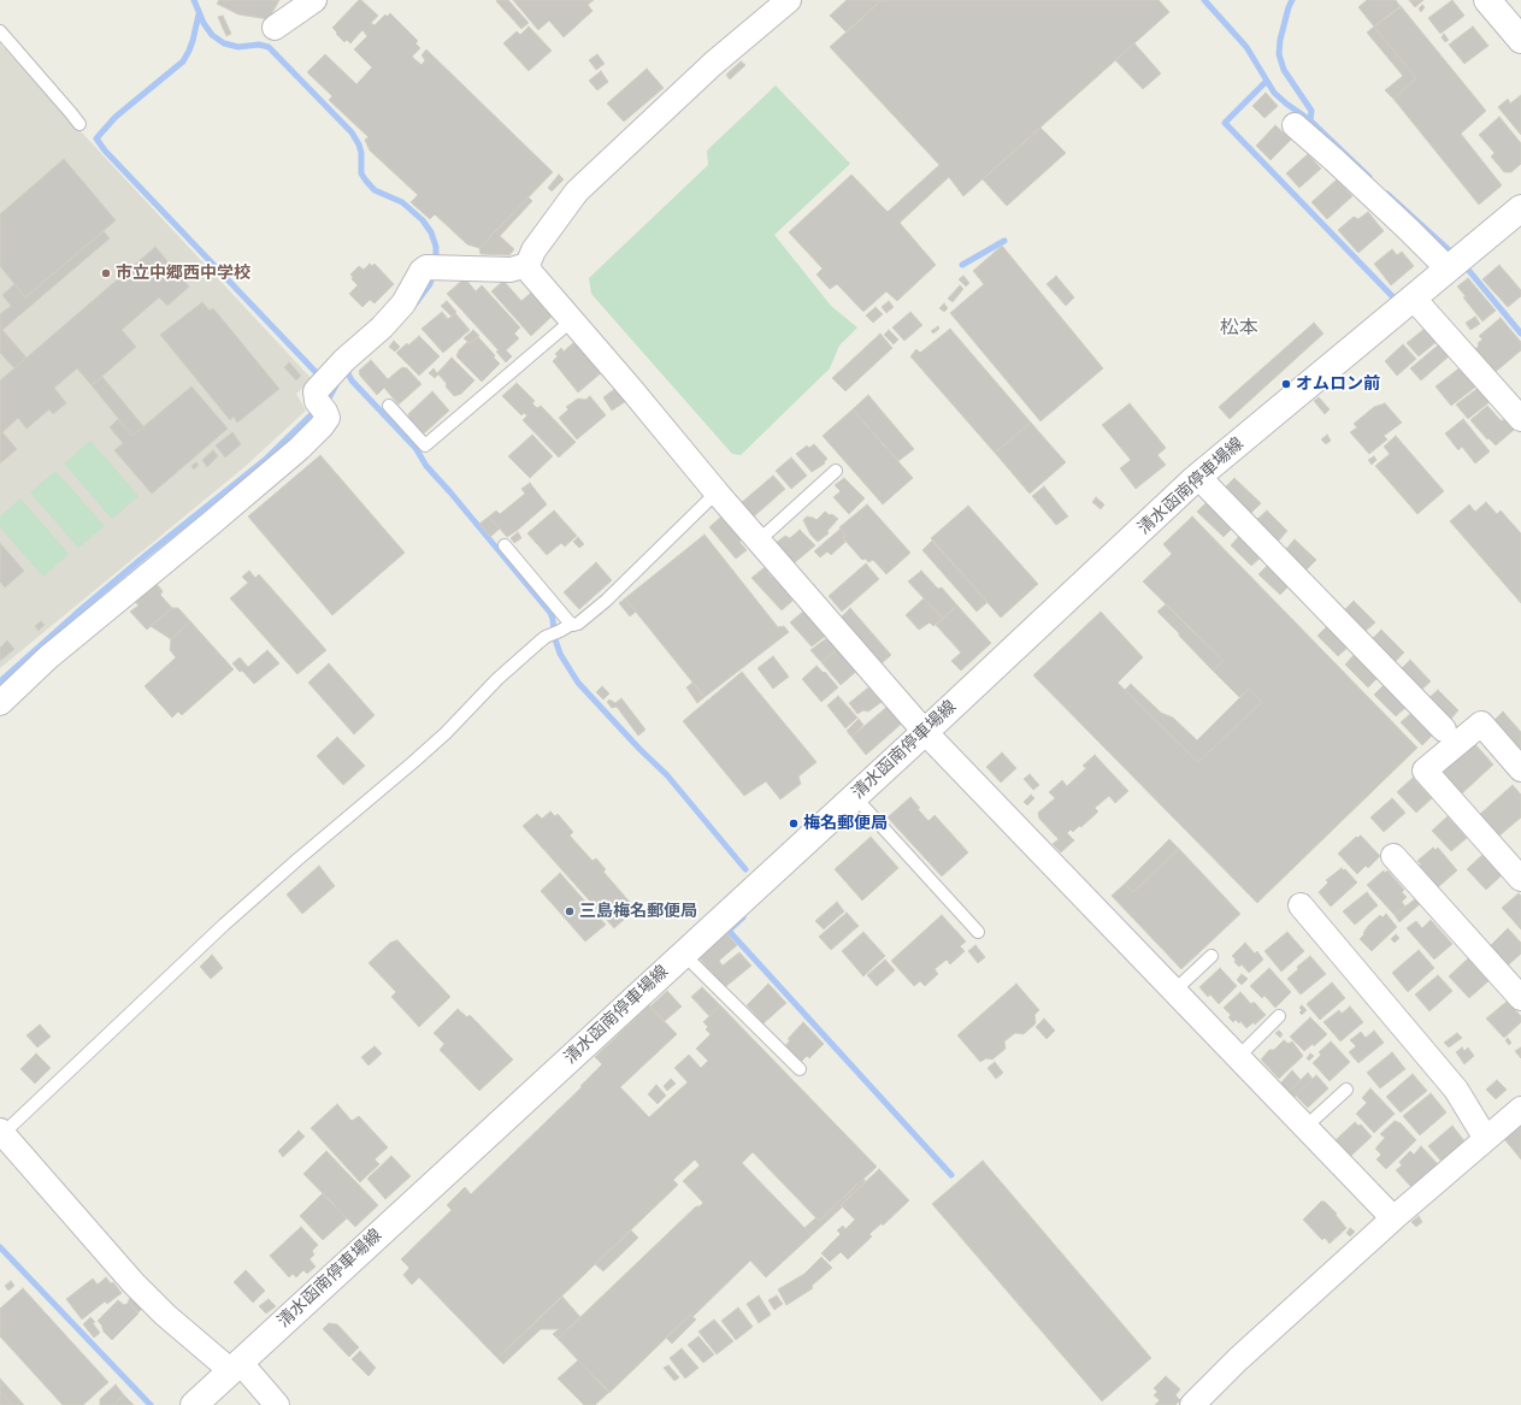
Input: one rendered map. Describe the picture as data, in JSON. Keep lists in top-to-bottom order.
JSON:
{
  "streets": {
    "main road": ["清水函南停車場線"]
  },
  "districts": ["松本"],
  "places": [
    "市立中郷西中学校",
    "オムロン前",
    "梅名郵便局",
    "三島梅名郵便局"
  ]
}
